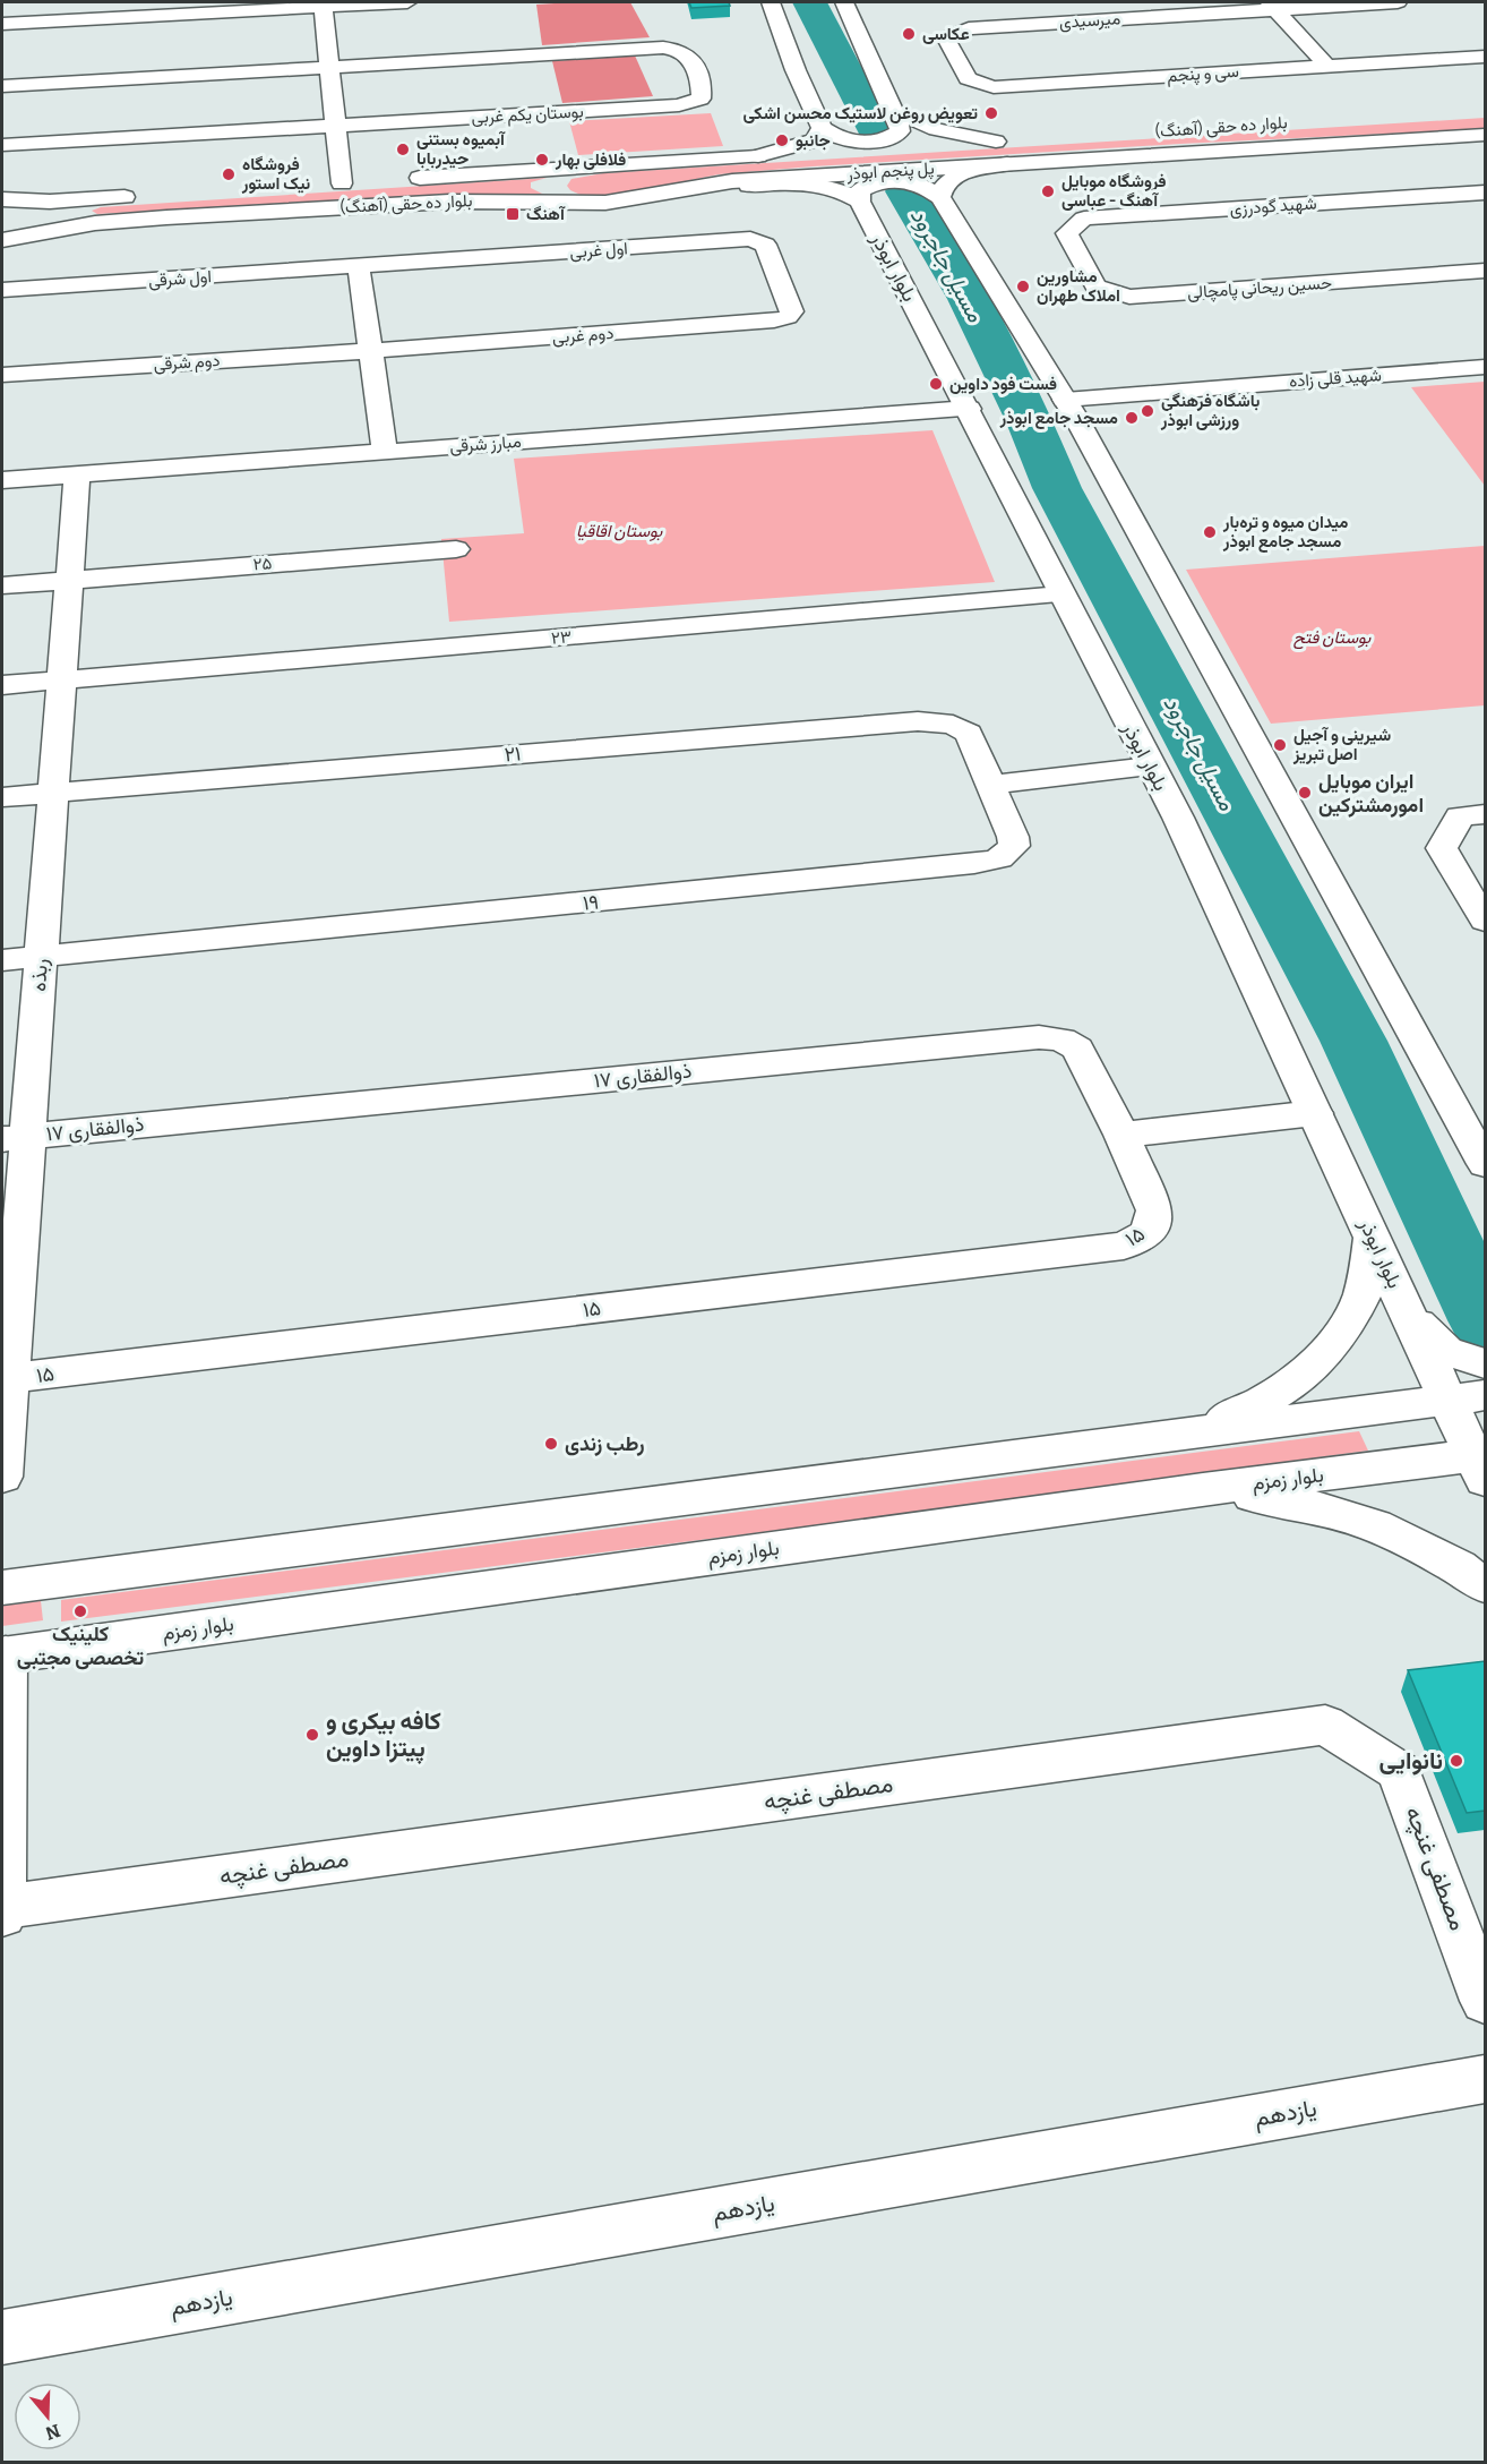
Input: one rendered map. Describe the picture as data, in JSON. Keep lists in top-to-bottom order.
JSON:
{
  "streets": {
    "street": [
      "میرسیدی",
      "سی و پنجم",
      "بوستان یکم غربی",
      "بلوار ده حقی (آهنگ)",
      "پل پنجم ابوذر",
      "شهید گودرزی",
      "اول غربی",
      "بلوار ابوذر",
      "اول شرقی",
      "حسین ریحانی پامچالی",
      "دوم غربی",
      "دوم شرقی",
      "شهید قلی زاده",
      "مبارز شرقی",
      "۲۵",
      "۲۳",
      "۲۱",
      "۱۹",
      "ربذه",
      "ذوالفقاری ۱۷",
      "۱۵",
      "بلوار زمزم",
      "مصطفی غنچه",
      "یازدهم"
    ]
  },
  "crossings": [
    ["میرسیدی", "سی و پنجم"],
    ["بلوار ده حقی (آهنگ)", "پل پنجم ابوذر"],
    ["شهید گودرزی", "حسین ریحانی پامچالی"],
    ["اول غربی", "اول شرقی"],
    ["اول غربی", "دوم غربی"],
    ["بلوار ابوذر", "مبارز شرقی"],
    ["بلوار ابوذر", "۲۳"],
    ["دوم غربی", "دوم شرقی"],
    ["مبارز شرقی", "ربذه"],
    ["۲۵", "ربذه"],
    ["۲۳", "ربذه"],
    ["۲۱", "۱۹"],
    ["۲۱", "ربذه"],
    ["۱۹", "ربذه"],
    ["ربذه", "ذوالفقاری ۱۷"],
    ["ربذه", "۱۵"],
    ["ذوالفقاری ۱۷", "۱۵"]
  ],
  "water": ["مسیل جاجرود"],
  "parks": ["بوستان اقاقیا", "بوستان فتح"],
  "places": {
    "other": [
      "عکاسى",
      "تعویض روغن لاستیک محسن اشکی",
      "جانبو",
      "آبمیوه بستنی حیدربابا",
      "فلافلی بهار",
      "فروشگاه نیک استور",
      "فروشگاه موبایل آهنگ - عباسی",
      "مشاورین املاک طهران",
      "فست فود داوین",
      "باشگاه فرهنگی ورزشی ابوذر",
      "مسجد جامع ابوذر",
      "میدان میوه و تره‌بار مسجد جامع ابوذر",
      "شیرینی و آجیل اصل تبریز",
      "ایران موبایل امورمشترکین",
      "رطب زندی",
      "کلینیک تخصصی مجتبی",
      "کافه بیکری و پیتزا داوین",
      "نانوایی"
    ],
    "transit": ["آهنگ"]
  },
  "north": "bottom"
}
